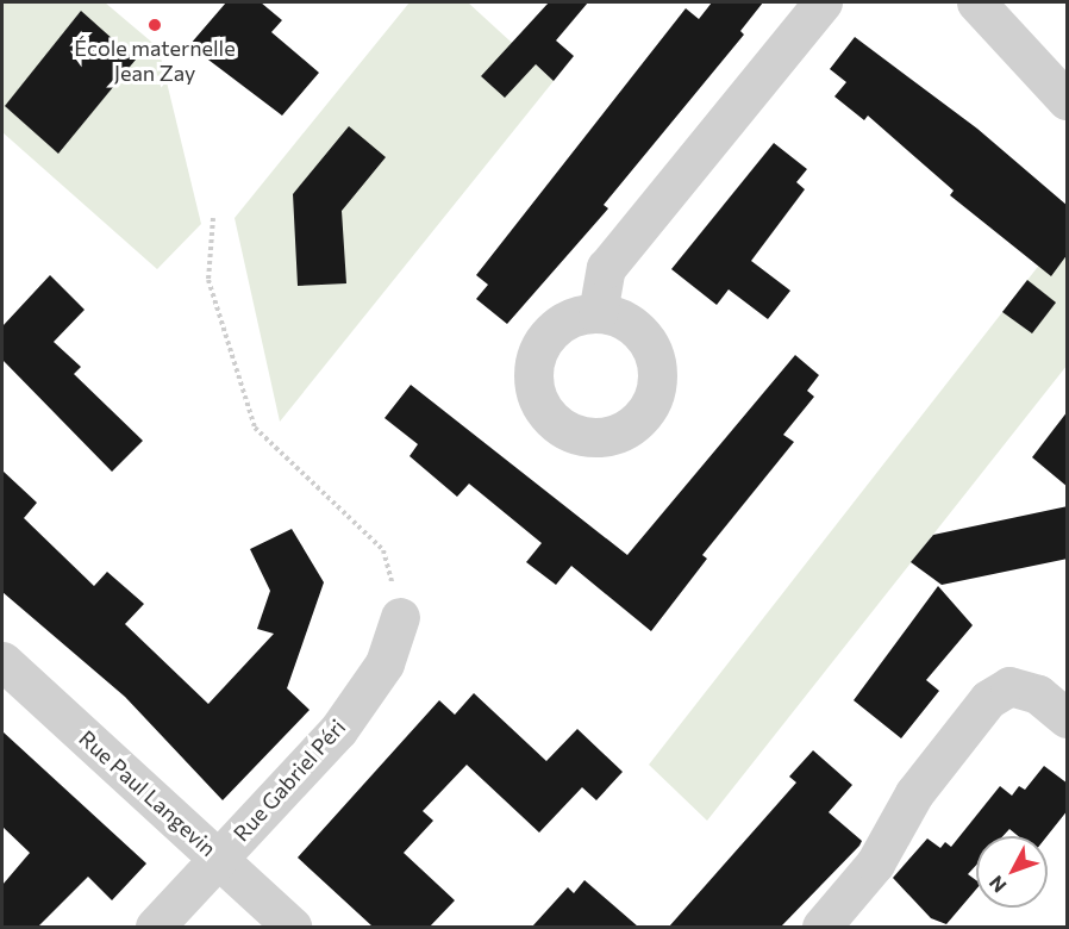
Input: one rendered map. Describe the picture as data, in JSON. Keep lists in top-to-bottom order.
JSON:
{
  "streets": {
    "street": ["Rue Gabriel Péri", "Rue Paul Langevin"]
  },
  "crossings": [
    ["Rue Gabriel Péri", "Rue Paul Langevin"]
  ],
  "places": ["École maternelle Jean Zay"],
  "north": "bottom left"
}
